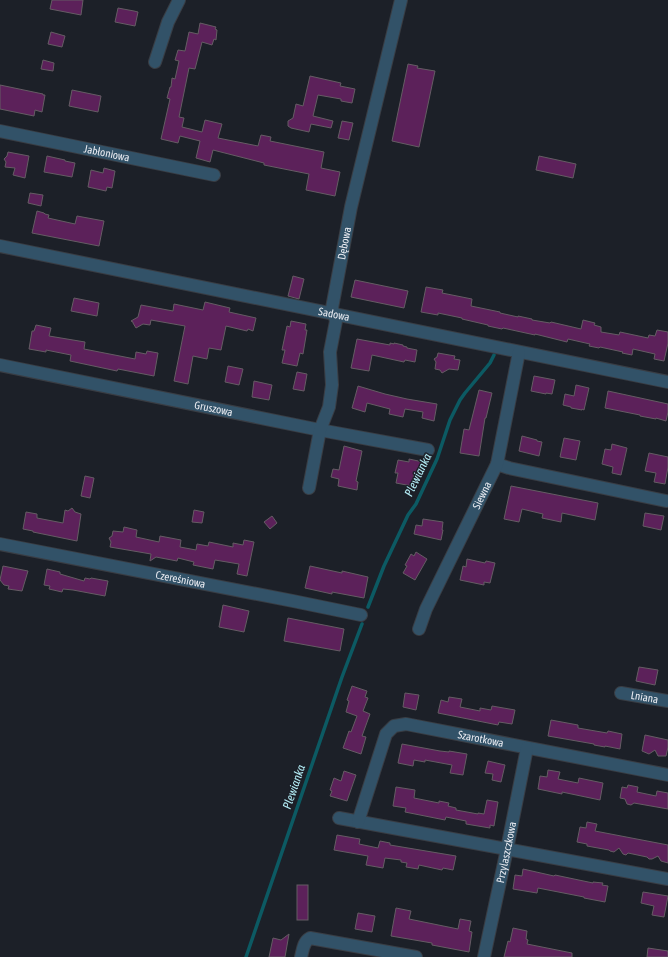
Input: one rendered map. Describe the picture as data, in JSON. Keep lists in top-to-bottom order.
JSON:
{
  "streets": {
    "street": [
      "Jabłoniowa",
      "Dębowa",
      "Sadowa",
      "Gruszowa",
      "Siewna",
      "Czereśniowa",
      "Lniana",
      "Szarotkowa",
      "Przylaszczkowa"
    ]
  },
  "crossings": [
    ["Dębowa", "Sadowa"],
    ["Dębowa", "Gruszowa"],
    ["Sadowa", "Siewna"],
    ["Szarotkowa", "Przylaszczkowa"]
  ],
  "water": ["Plewianka"]
}
